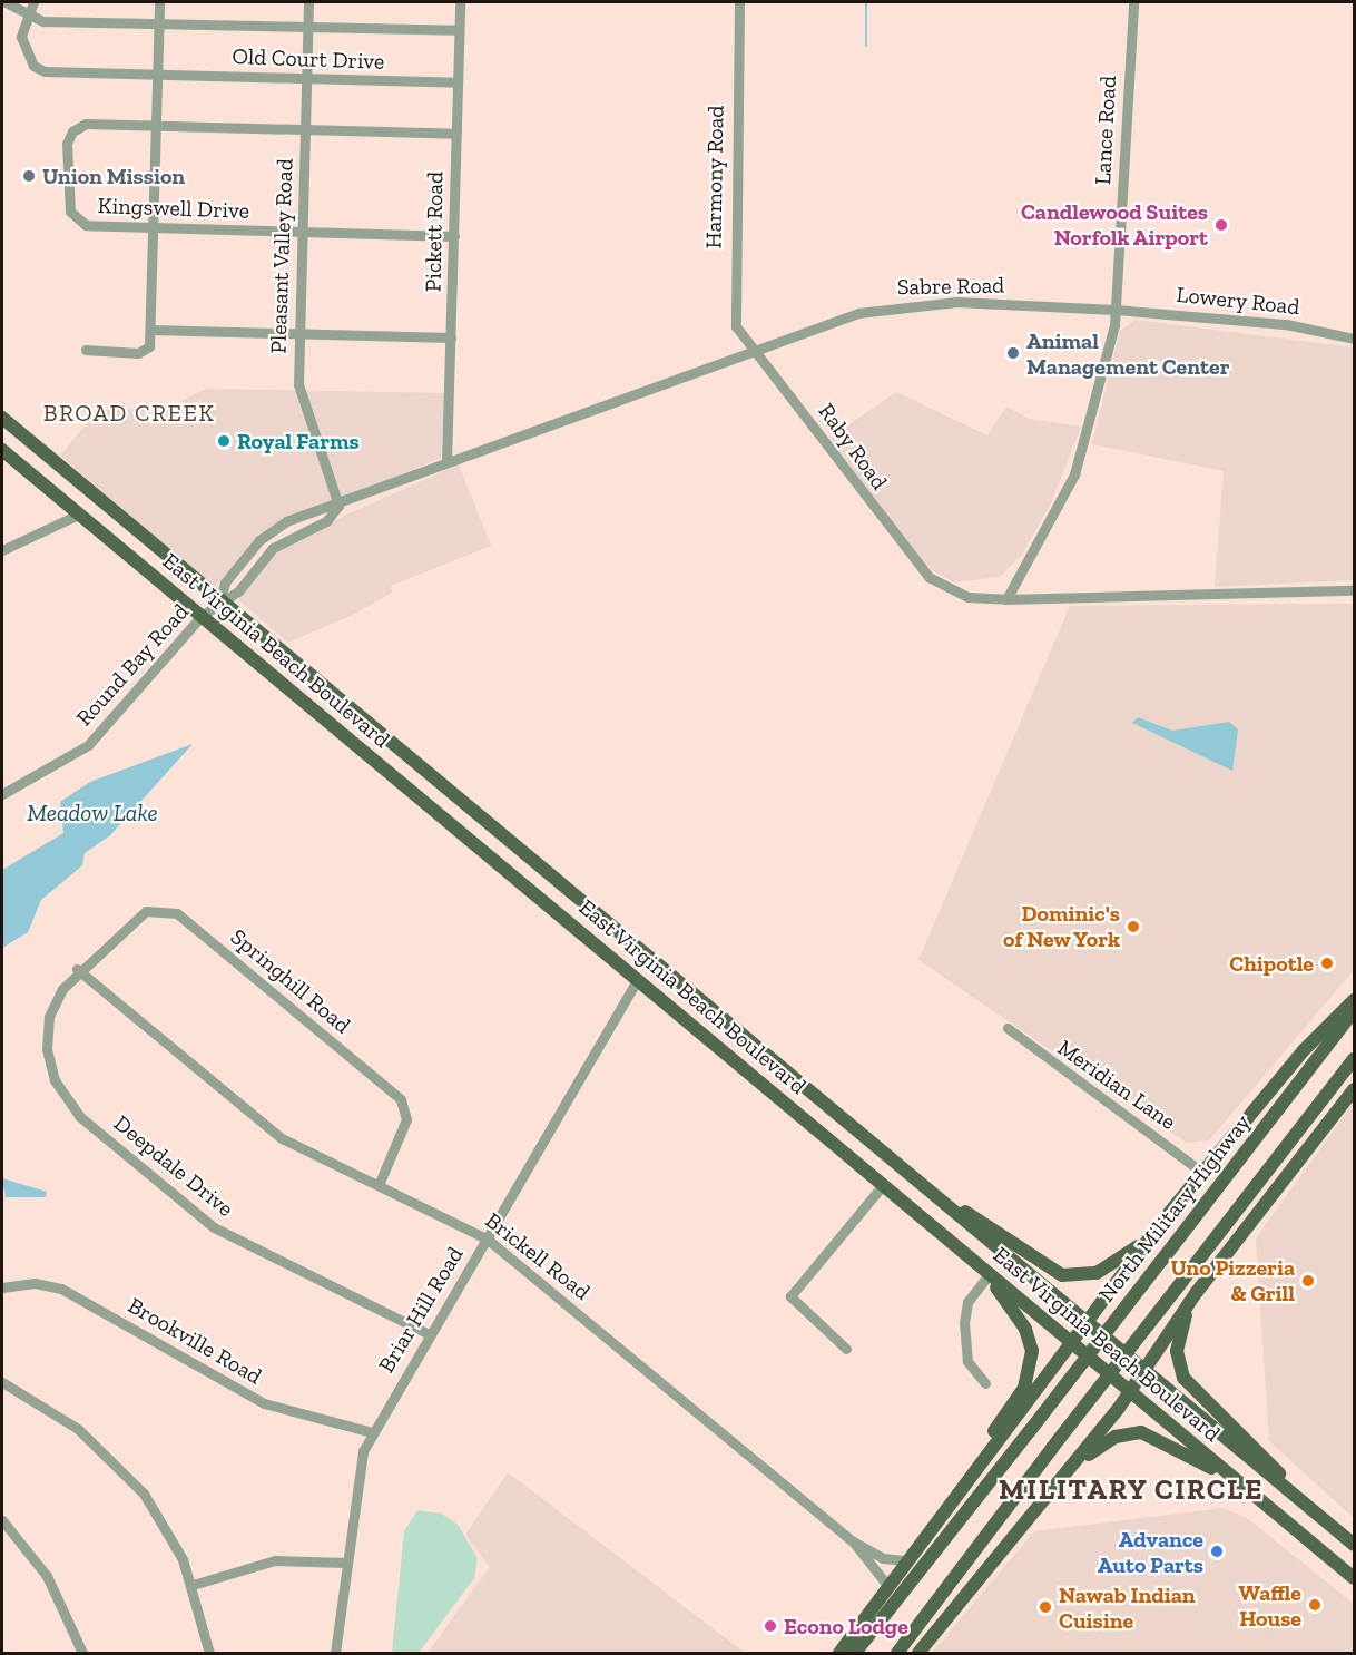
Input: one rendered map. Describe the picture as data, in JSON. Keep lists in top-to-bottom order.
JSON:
{
  "streets": {
    "main road": ["East Virginia Beach Boulevard", "North Military Highway"],
    "street": [
      "Old Court Drive",
      "Lance Road",
      "Harmony Road",
      "Kingswell Drive",
      "Pickett Road",
      "Pleasant Valley Road",
      "Sabre Road",
      "Lowery Road",
      "Raby Road",
      "Round Bay Road",
      "Springhill Road",
      "Meridian Lane",
      "Deepdale Drive",
      "Brickell Road",
      "Briar Hill Road",
      "Brookville Road"
    ]
  },
  "crossings": [
    ["Old Court Drive", "Pickett Road"],
    ["Old Court Drive", "Pleasant Valley Road"],
    ["Lance Road", "Sabre Road"],
    ["Lance Road", "Lowery Road"],
    ["Lance Road", "Raby Road"],
    ["Harmony Road", "Sabre Road"],
    ["Harmony Road", "Raby Road"],
    ["Kingswell Drive", "Pickett Road"],
    ["Kingswell Drive", "Pleasant Valley Road"],
    ["Sabre Road", "Lowery Road"],
    ["Sabre Road", "Raby Road"],
    ["East Virginia Beach Boulevard", "Round Bay Road"],
    ["East Virginia Beach Boulevard", "Briar Hill Road"],
    ["Springhill Road", "Deepdale Drive"],
    ["Springhill Road", "Brickell Road"],
    ["Deepdale Drive", "Brickell Road"],
    ["Deepdale Drive", "Briar Hill Road"],
    ["Brickell Road", "Briar Hill Road"],
    ["Briar Hill Road", "Brookville Road"]
  ],
  "districts": ["BROAD CREEK", "MILITARY CIRCLE"],
  "water": ["Meadow Lake"],
  "places": [
    "Union Mission",
    "Candlewood Suites Norfolk Airport",
    "Animal Management Center",
    "Royal Farms",
    "Dominic's of New York",
    "Chipotle",
    "Uno Pizzeria & Grill",
    "Advance Auto Parts",
    "Waffle House",
    "Nawab Indian Cuisine",
    "Econo Lodge"
  ]
}
